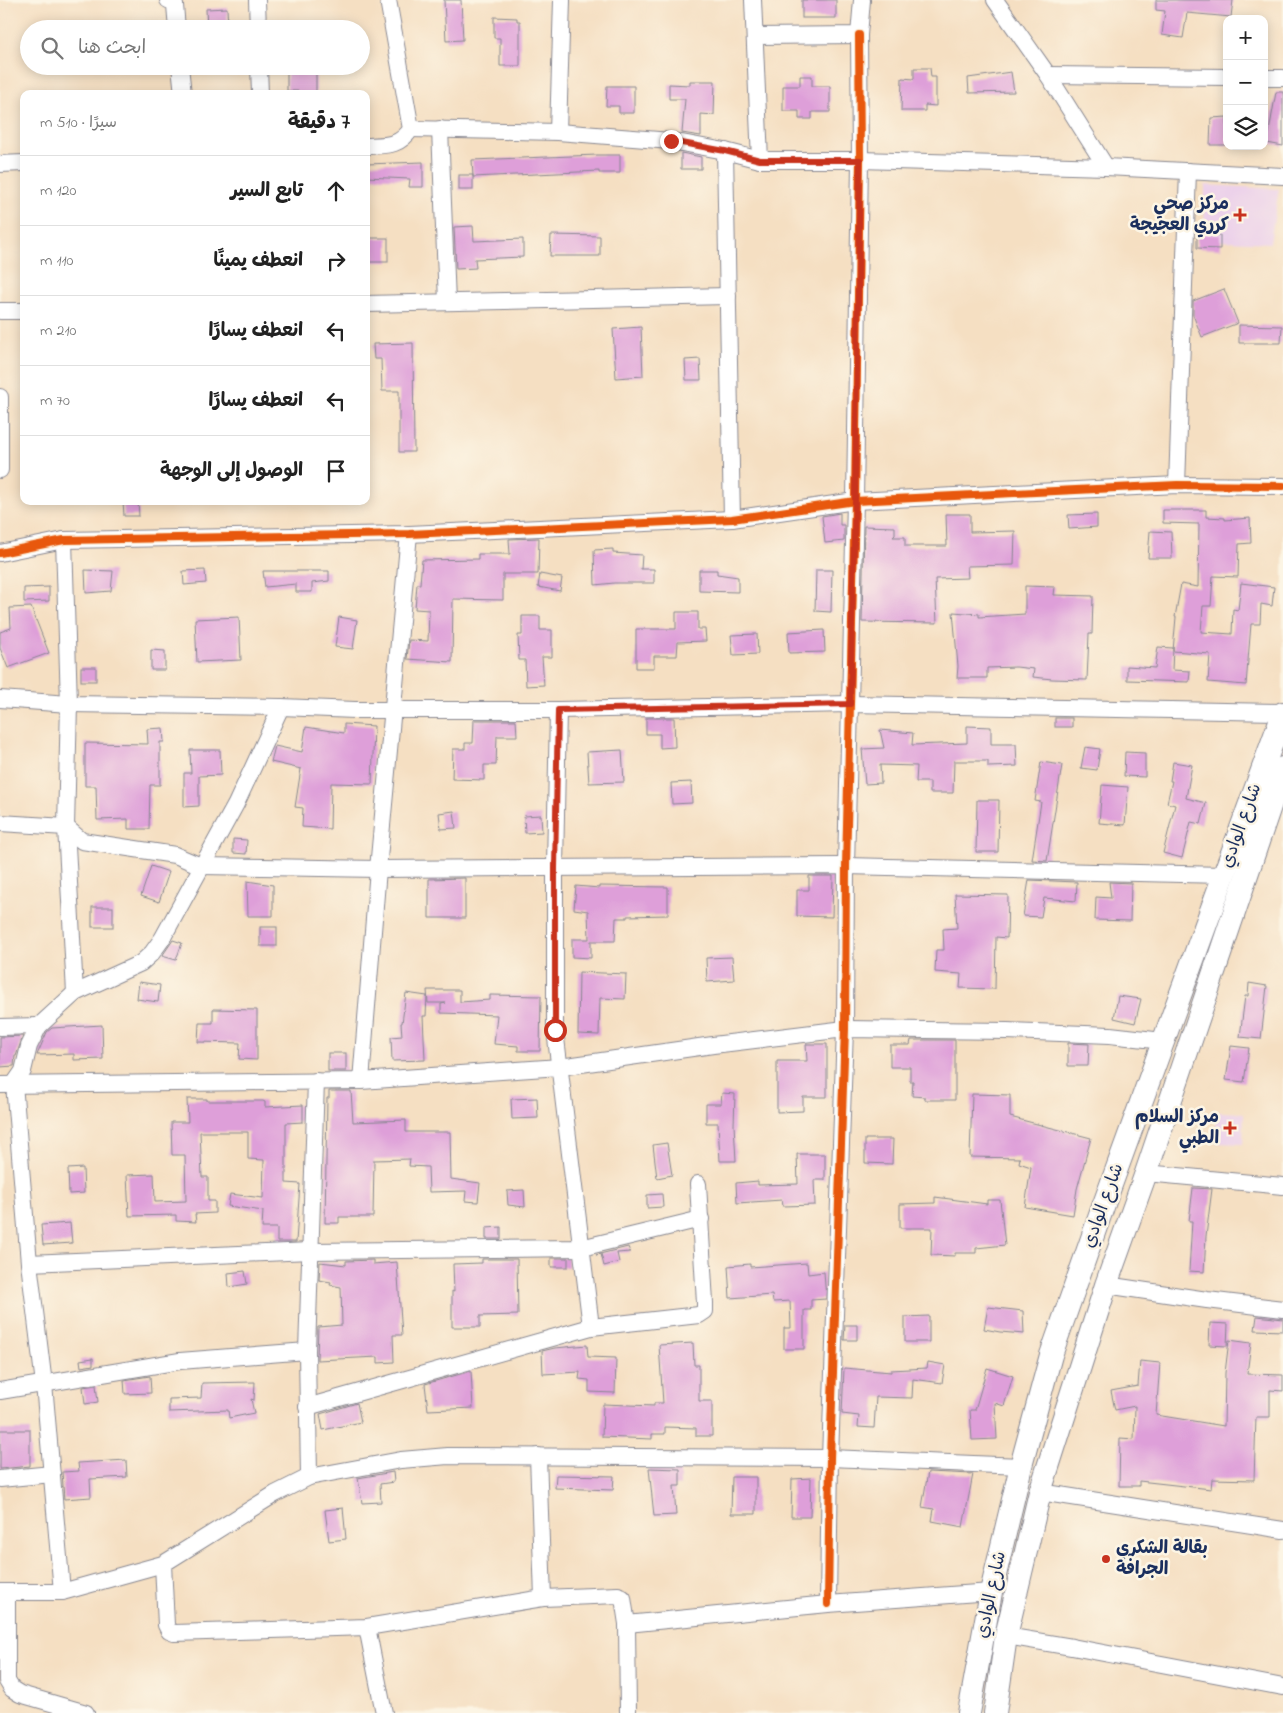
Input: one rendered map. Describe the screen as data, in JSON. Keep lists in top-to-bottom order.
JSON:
{
  "streets": {
    "main road": ["شارع الوادي"]
  },
  "places": {
    "health": ["مركز صحي كرري العجيجة", "مركز السلام الطبي"],
    "other": ["بقالة الشكري الجرافة"]
  },
  "page": {
    "map_buttons": ["+", "−"],
    "search": "ابحث هنا",
    "heading": ["7 دقيقة", "سيرًا · 510 m"],
    "list": [
      ["تابع السير", "120 m"],
      ["انعطف يمينًا", "110 m"],
      ["انعطف يسارًا", "210 m"],
      ["انعطف يسارًا", "70 m"],
      "الوصول إلى الوجهة"
    ]
  }
}
